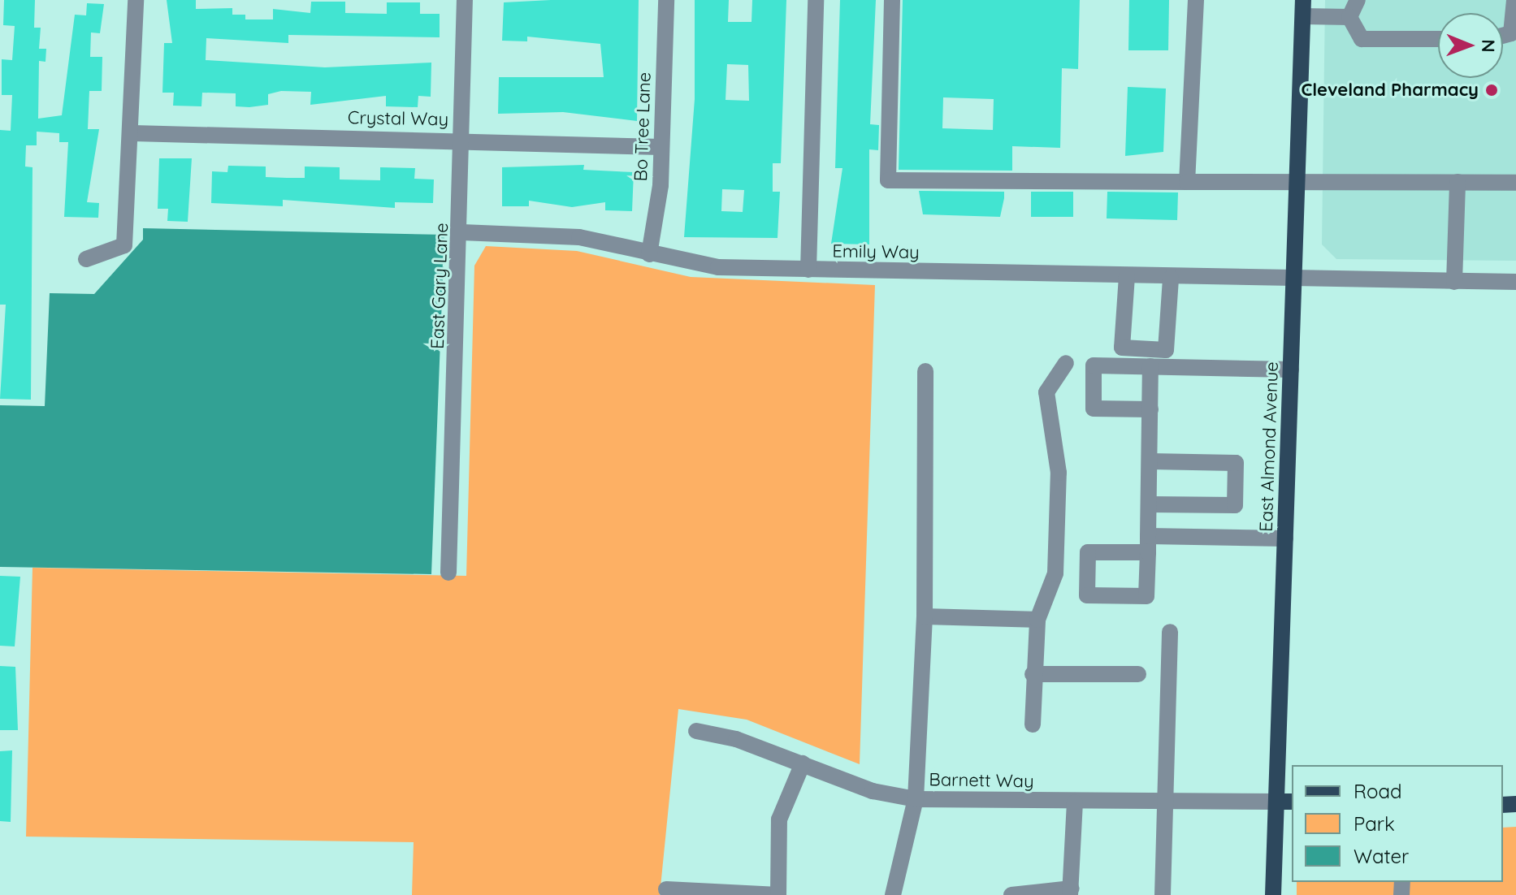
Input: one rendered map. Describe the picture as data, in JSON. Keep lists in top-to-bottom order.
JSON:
{
  "streets": {
    "main road": ["East Almond Avenue"],
    "street": [
      "Crystal Way",
      "Bo Tree Lane",
      "Emily Way",
      "East Gary Lane",
      "Barnett Way"
    ]
  },
  "crossings": [
    ["Crystal Way", "Bo Tree Lane"],
    ["Crystal Way", "East Gary Lane"],
    ["Bo Tree Lane", "Emily Way"],
    ["Emily Way", "East Gary Lane"],
    ["Emily Way", "East Almond Avenue"],
    ["East Almond Avenue", "Barnett Way"]
  ],
  "places": ["Cleveland Pharmacy"],
  "legend": ["Road", "Park", "Water"],
  "north": "right"
}
